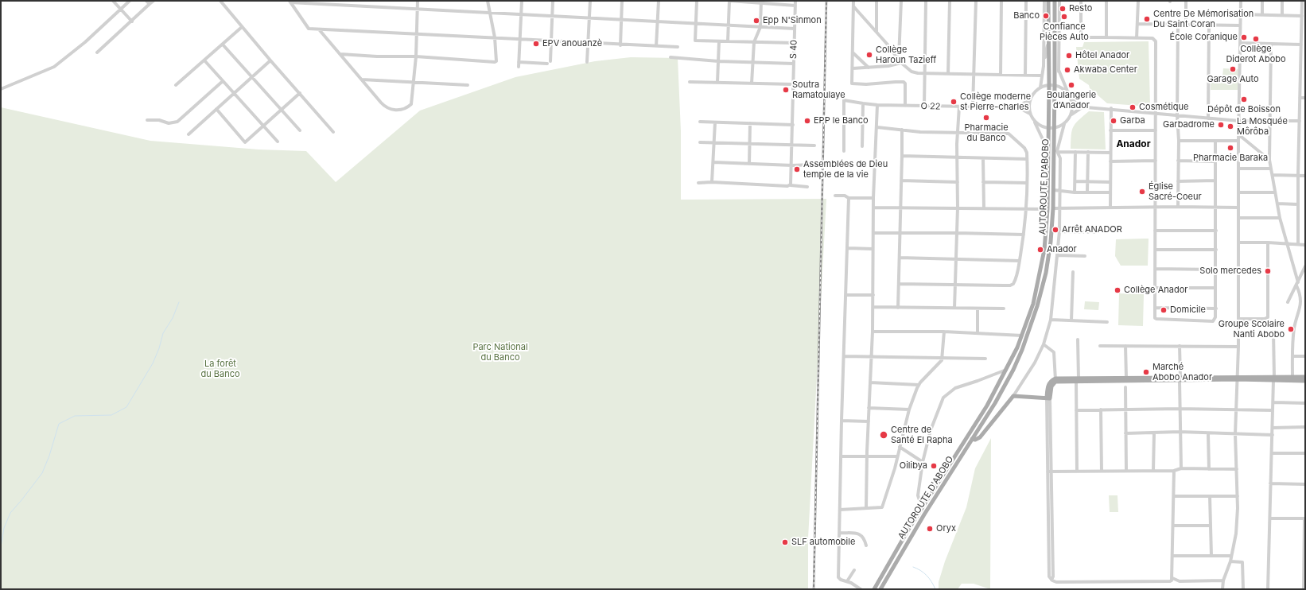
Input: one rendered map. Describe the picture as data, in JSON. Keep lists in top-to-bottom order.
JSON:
{
  "streets": {
    "main road": ["AUTOROUTE D'ABOBO"],
    "street": ["S 40", "O 22"]
  },
  "districts": ["Anador"],
  "parks": ["Parc National du Banco", "La forêt du Banco"],
  "places": [
    "Resto",
    "Banco",
    "Confiance Pièces Auto",
    "Centre De Mémorisation Du Saint Coran",
    "Epp N'Sinmon",
    "École Coranique",
    "Collège Diderot Abobo",
    "EPV anouanzè",
    "Collège Haroun Tazieff",
    "Hôtel Anador",
    "Garage Auto",
    "Akwaba Center",
    "Boulangerie d’Anador",
    "Soutra Ramatoulaye",
    "Dépôt de Boisson",
    "Collège moderne st Pierre-charles",
    "Cosmétique",
    "Pharmacie du Banco",
    "EPP le Banco",
    "Garba",
    "Garbadrome",
    "La Mosquée Môrôba",
    "Pharmacie Baraka",
    "Assemblées de Dieu temple de la vie",
    "Église Sacré-Coeur",
    "Arrêt ANADOR",
    "Anador",
    "Solo mercedes",
    "Collège Anador",
    "Domicile",
    "Groupe Scolaire Nanti Abobo",
    "Marché Abobo Anador",
    "Centre de Santé El Rapha",
    "Oilibya",
    "Oryx",
    "SLF automobile"
  ]
}
